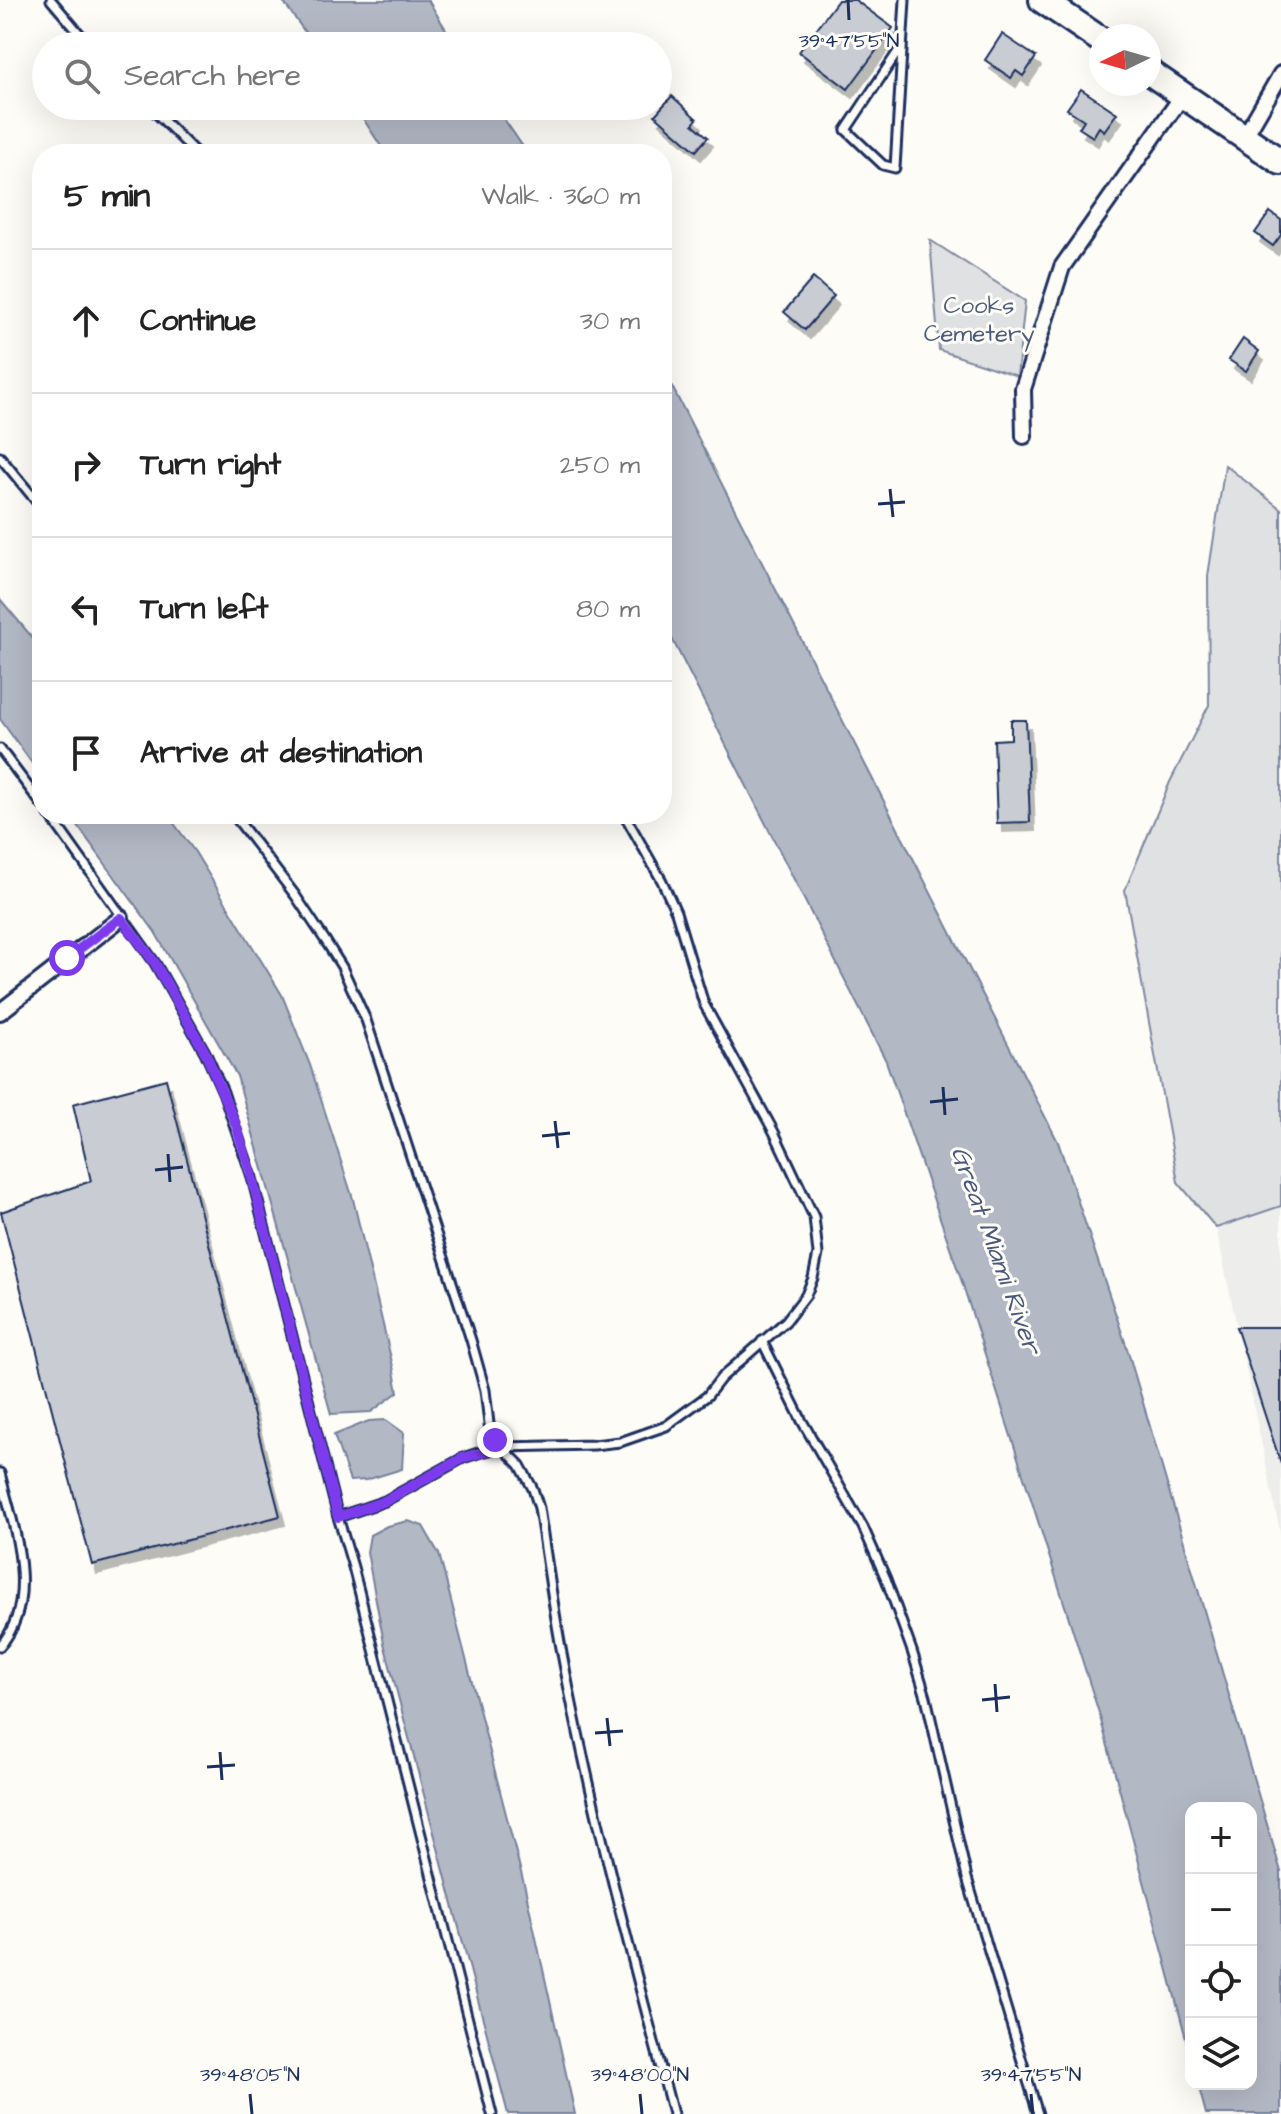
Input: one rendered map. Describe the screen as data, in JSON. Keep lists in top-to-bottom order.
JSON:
{
  "water": ["Great Miami River"],
  "parks": ["Cooks Cemetery"],
  "north": "left",
  "page": {
    "search": "Search here",
    "heading": ["5 min", "Walk · 360 m"],
    "list": [
      ["Continue", "30 m"],
      ["Turn right", "250 m"],
      ["Turn left", "80 m"],
      "Arrive at destination"
    ],
    "map_buttons": ["+", "−"]
  },
  "coordinates": ["39°47'55\"N", "39°48'05\"N", "39°48'00\"N"]
}
